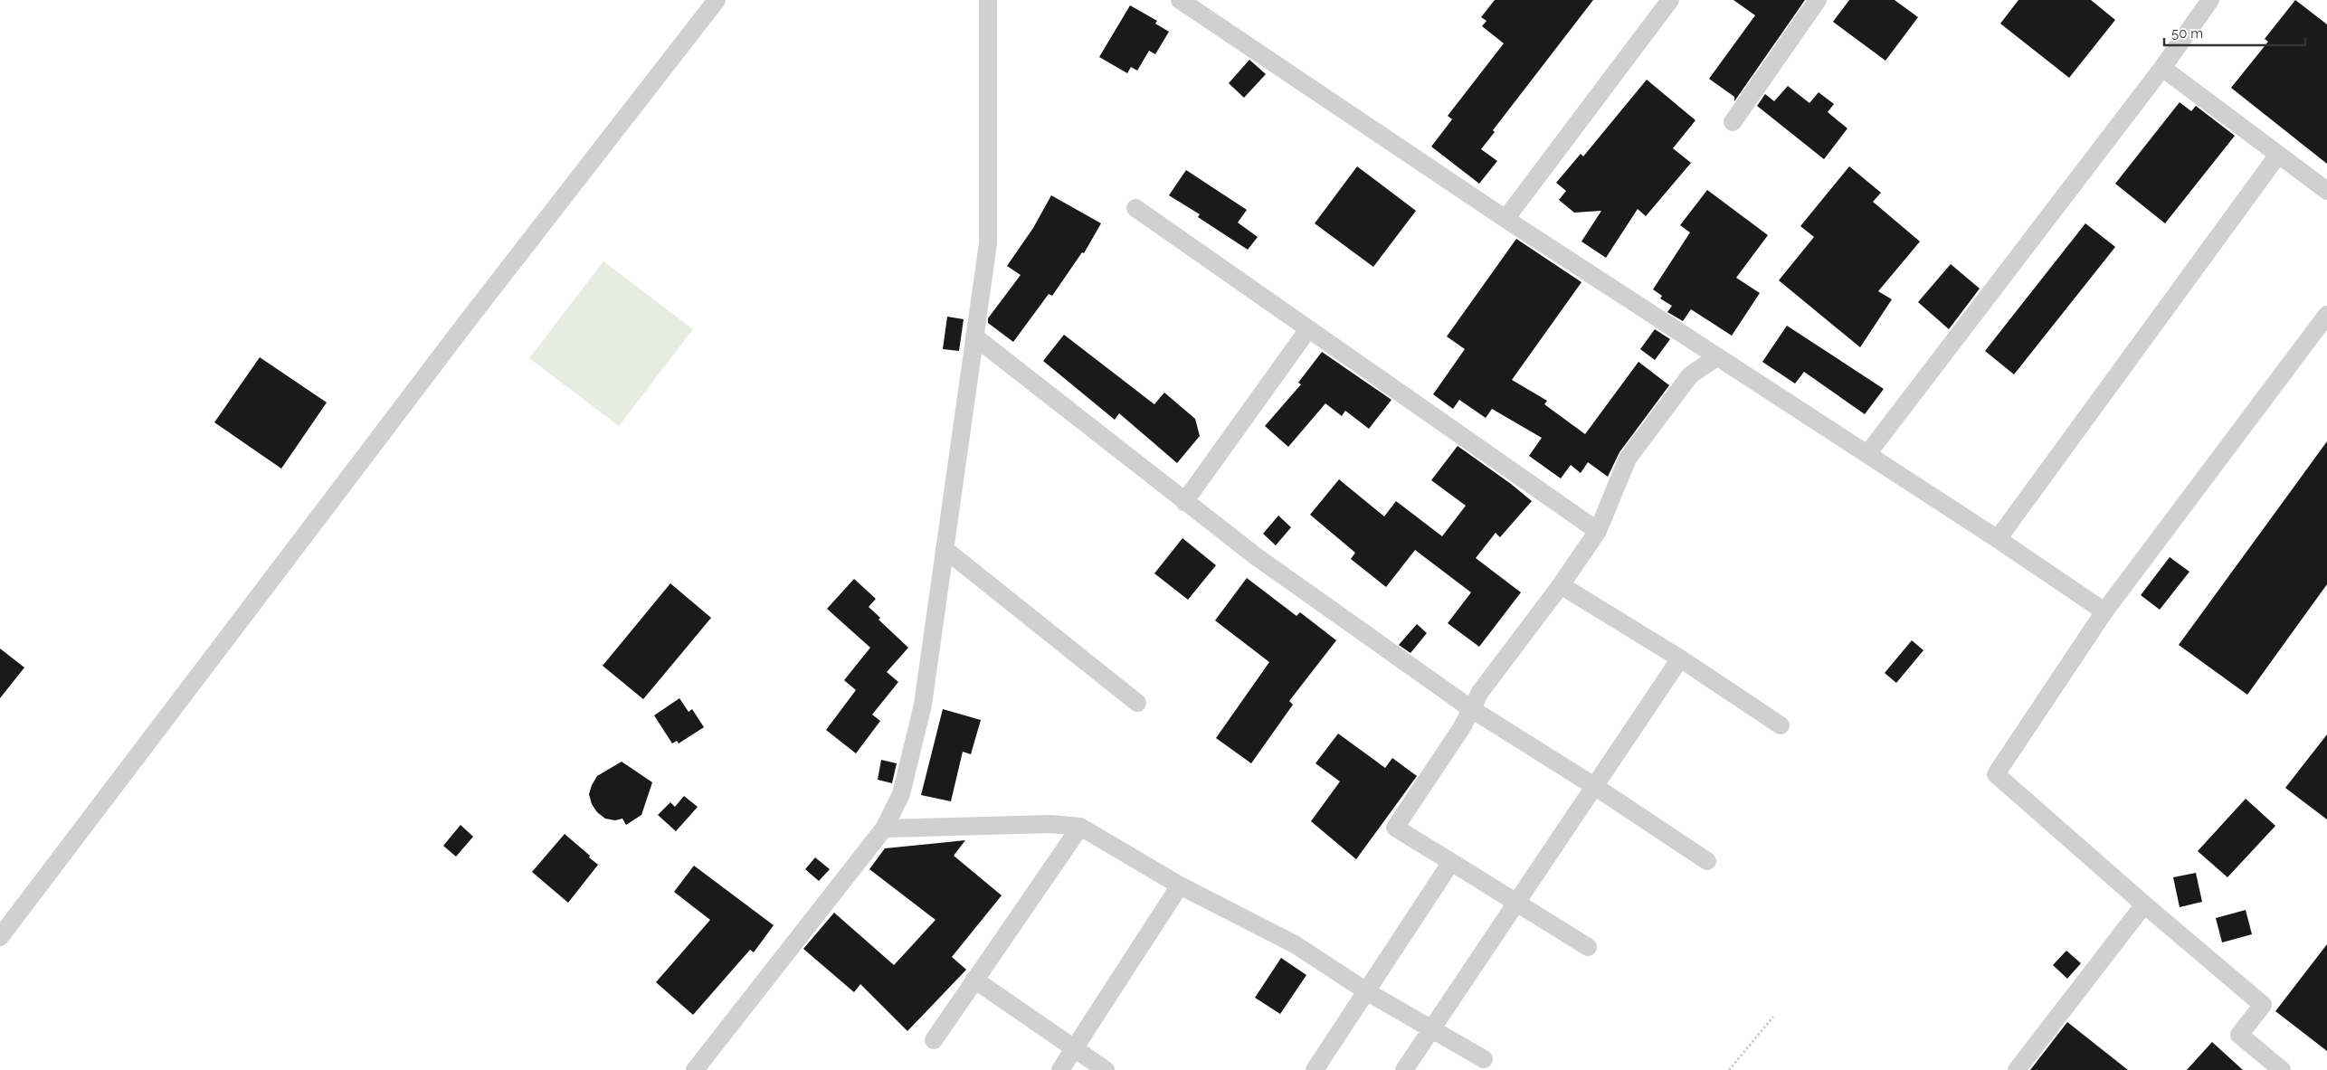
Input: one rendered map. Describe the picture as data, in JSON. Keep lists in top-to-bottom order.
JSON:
{
  "scale_bar": "50 m"
}
